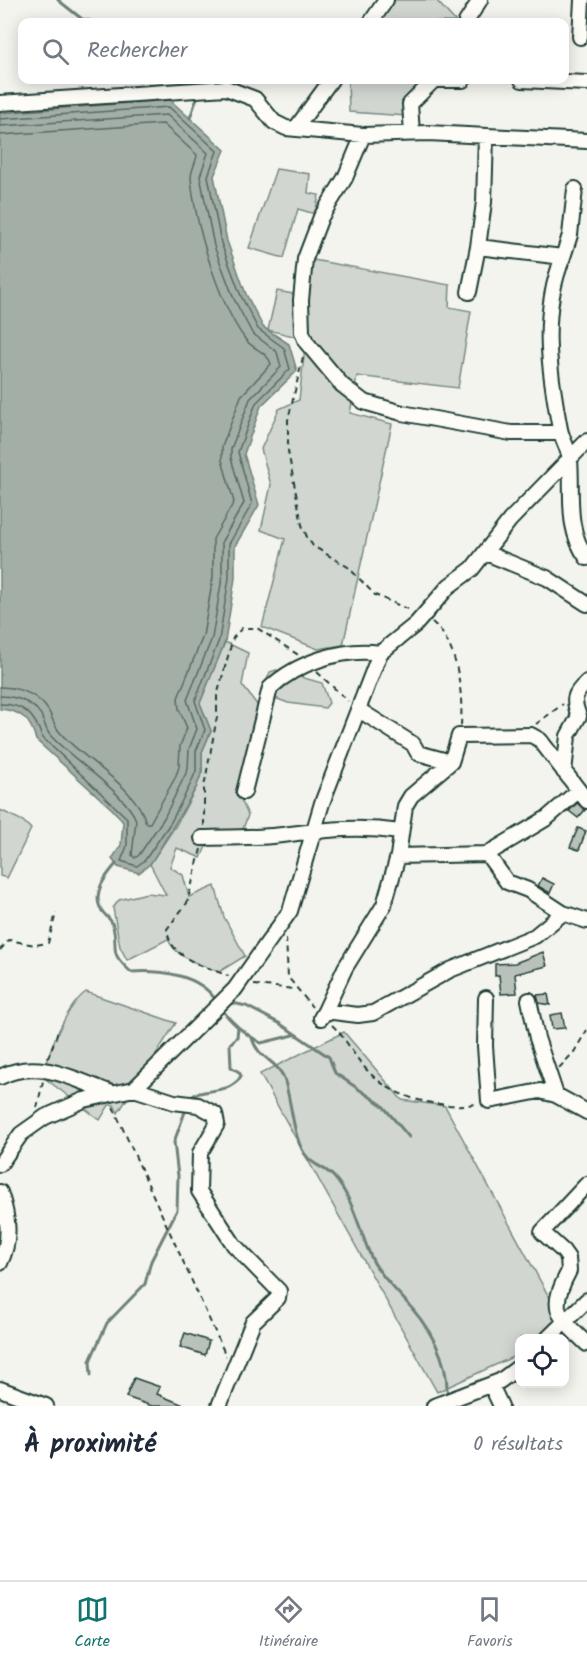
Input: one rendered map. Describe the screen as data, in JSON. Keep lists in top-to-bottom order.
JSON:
{
  "page": {
    "search": "Rechercher",
    "heading": ["À proximité", "0 résultats"],
    "nav": ["Carte", "Itinéraire", "Favoris"]
  }
}
